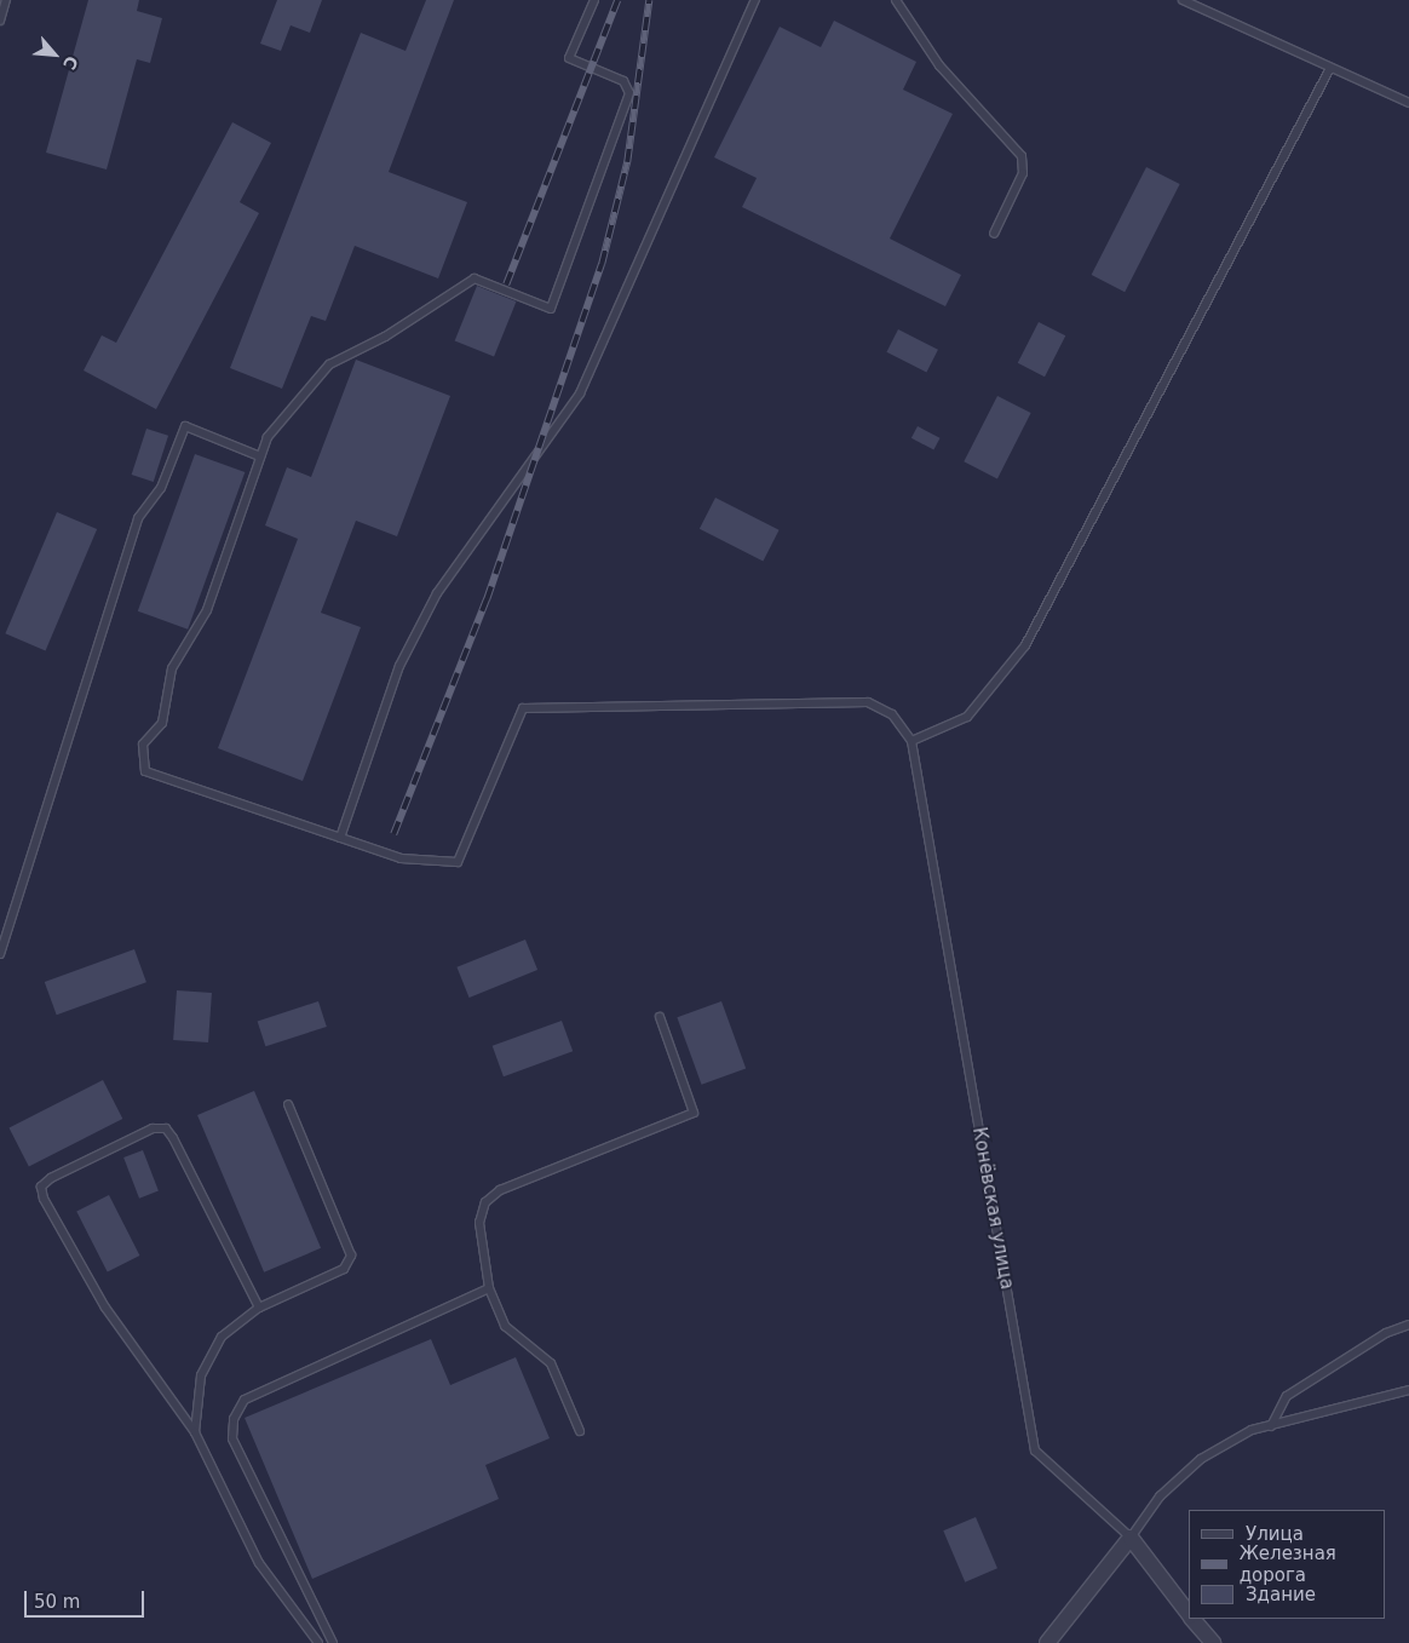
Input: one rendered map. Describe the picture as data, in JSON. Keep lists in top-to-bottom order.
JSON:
{
  "streets": {
    "street": ["Конёвская улица"]
  },
  "legend": ["Улица", "Железная дорога", "Здание"],
  "scale_bar": "50 m",
  "north": "bottom right"
}
